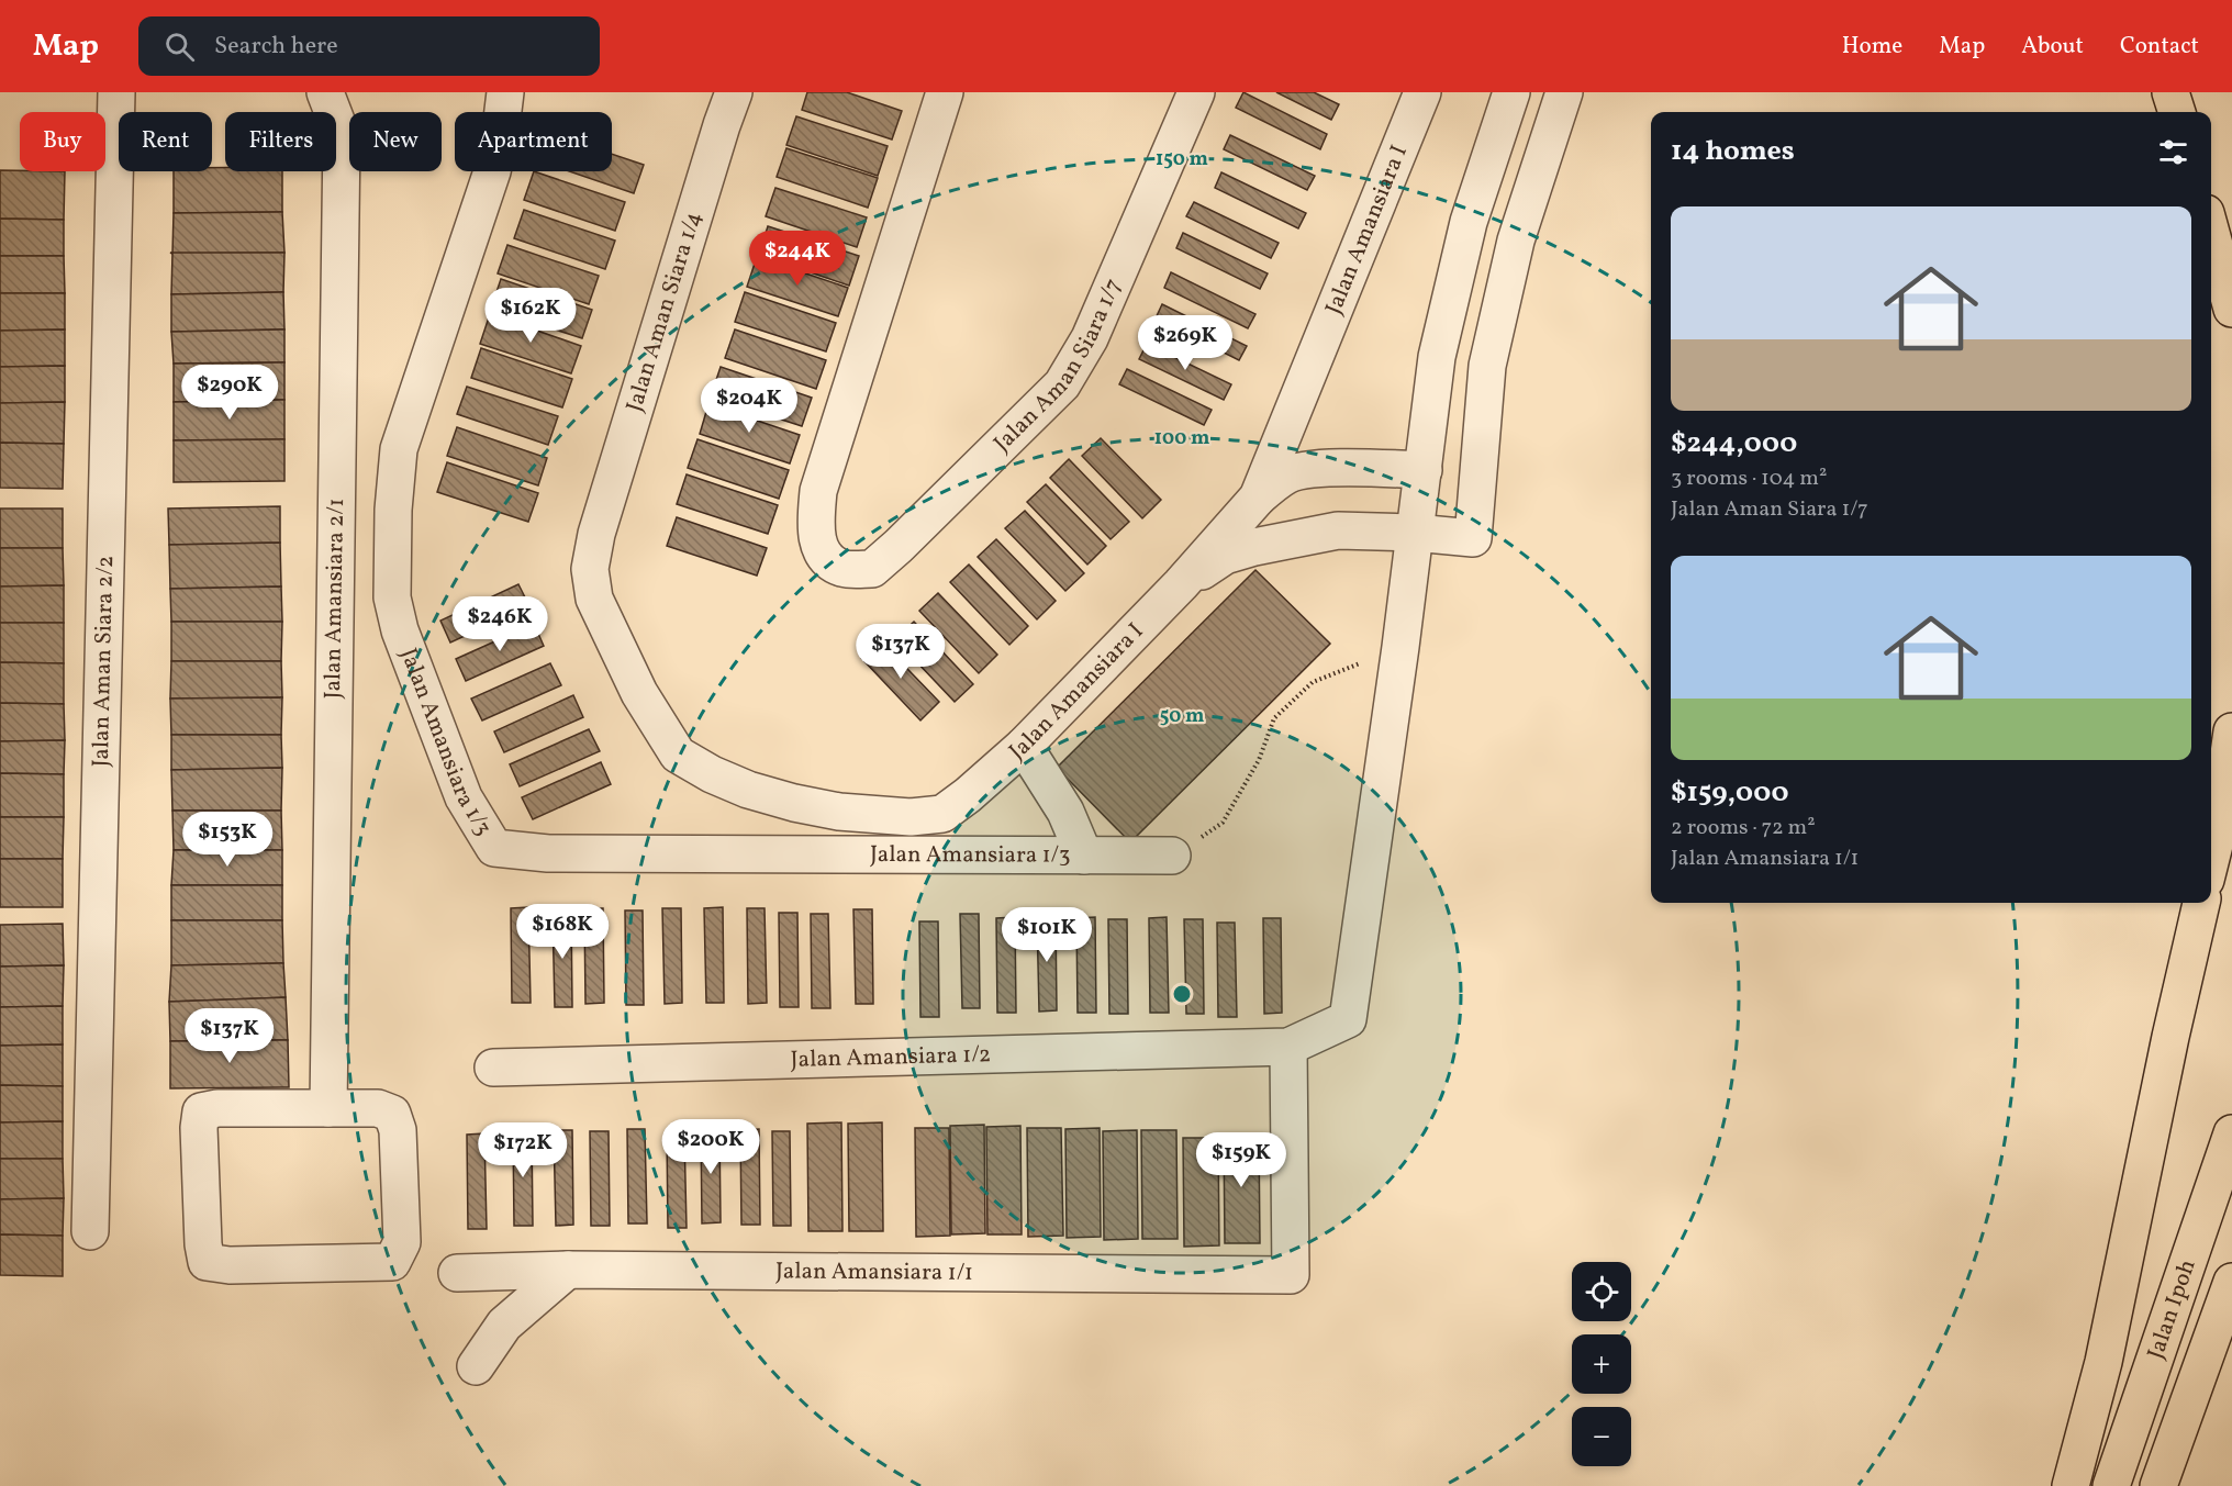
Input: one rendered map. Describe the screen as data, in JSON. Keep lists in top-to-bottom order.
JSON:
{
  "streets": {
    "highway": ["Jalan Ipoh"],
    "street": [
      "Jalan Amansiara I",
      "Jalan Aman Siara 1/4",
      "Jalan Aman Siara 1/7",
      "Jalan Amansiara 2/1",
      "Jalan Aman Siara 2/2",
      "Jalan Amansiara 1/3",
      "Jalan Amansiara 1/2",
      "Jalan Amansiara 1/1"
    ]
  },
  "crossings": [
    ["Jalan Amansiara I", "Jalan Aman Siara 1/4"],
    ["Jalan Amansiara 1/2", "Jalan Amansiara 1/1"]
  ],
  "page": {
    "header": "Map",
    "search": "Search here",
    "nav": [
      "Home",
      "Map",
      "About",
      "Contact"
    ],
    "chip": [
      "Buy",
      "Rent",
      "Filters",
      "New",
      "Apartment"
    ],
    "heading": "14 homes",
    "list": [
      {
        "name": "$244,000",
        "note": "3 rooms · 104 m² · Jalan Aman Siara 1/7"
      },
      {
        "name": "$159,000",
        "note": "2 rooms · 72 m² · Jalan Amansiara 1/1"
      }
    ],
    "price": [
      "$244K",
      "$162K",
      "$269K",
      "$290K",
      "$204K",
      "$246K",
      "$137K",
      "$153K",
      "$168K",
      "$101K",
      "$137K",
      "$200K",
      "$172K",
      "$159K"
    ],
    "map_buttons": ["+", "−"]
  },
  "rings": ["150 m", "100 m", "50 m"]
}
